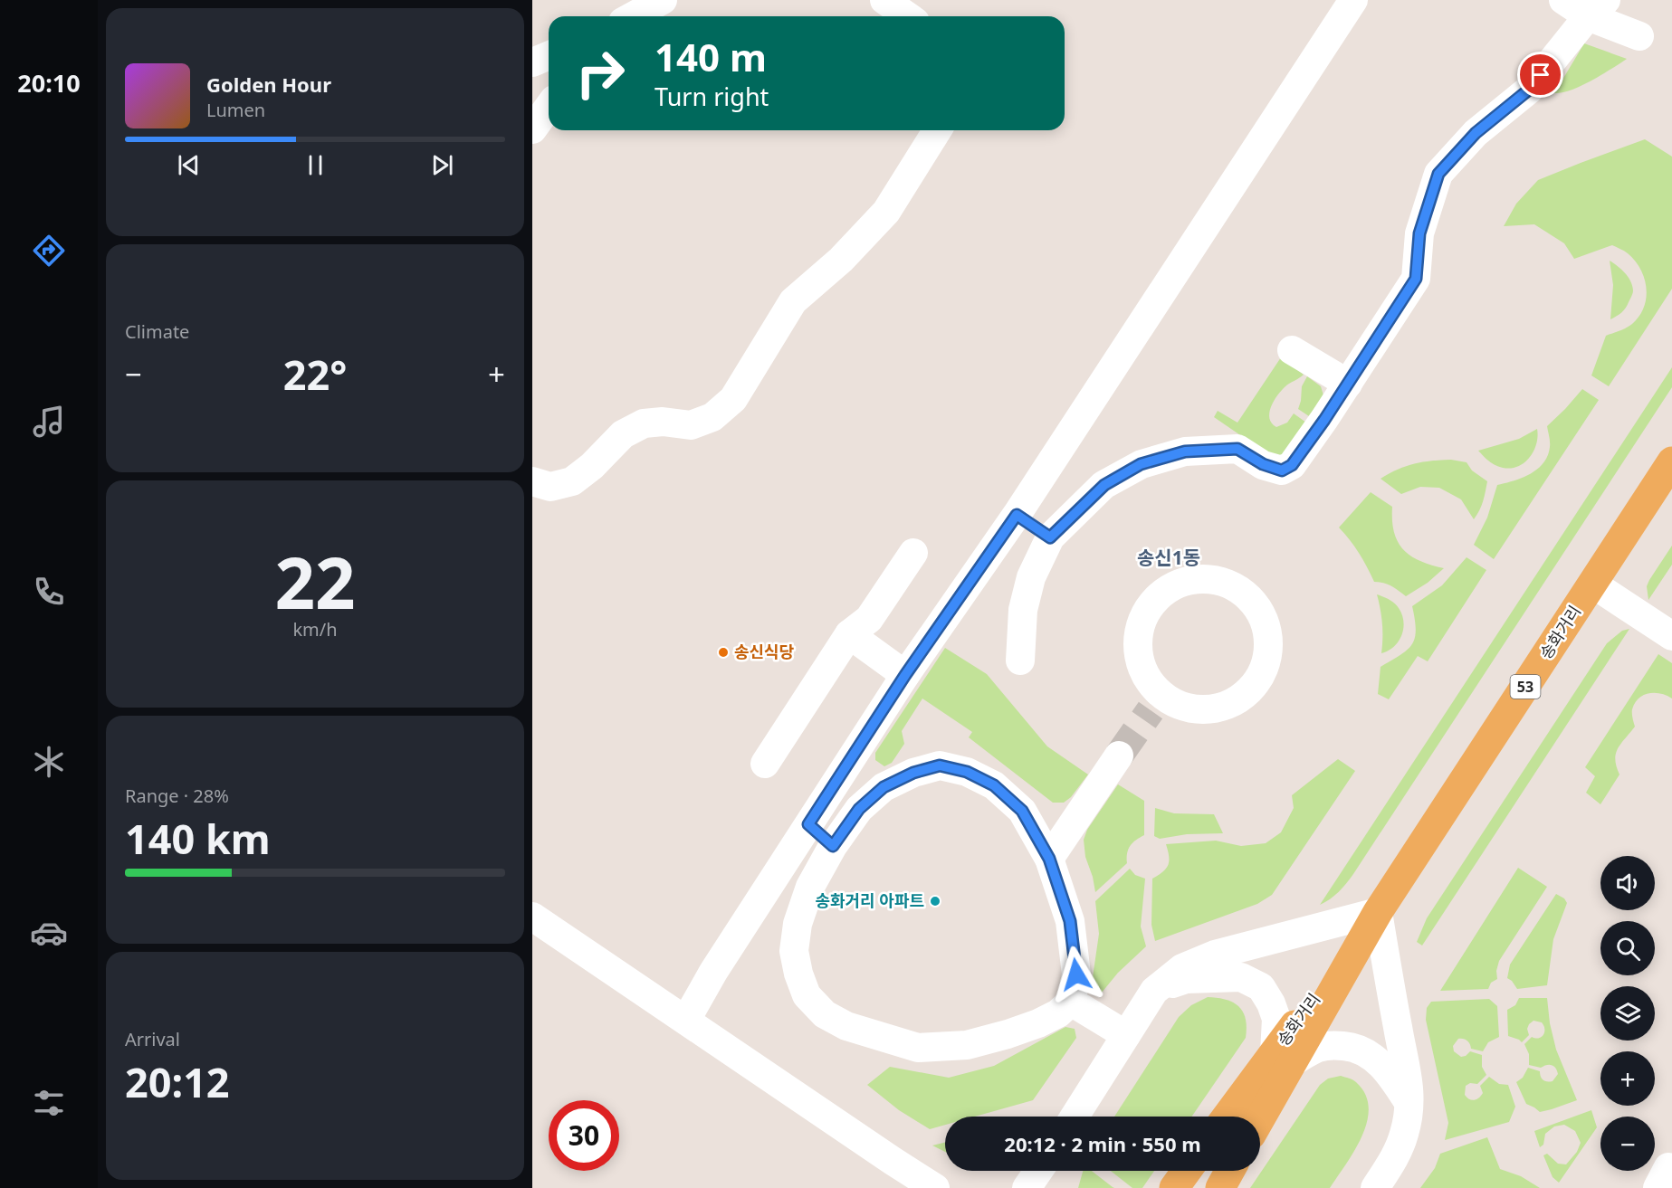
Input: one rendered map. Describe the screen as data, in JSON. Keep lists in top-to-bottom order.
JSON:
{
  "streets": {
    "main road": ["송화거리", "53"]
  },
  "districts": ["송신1동"],
  "places": ["송신식당", "송화거리 아파트"],
  "page": {
    "tabs": "20:10",
    "turn": ["140 m", "Turn right"],
    "song": ["Golden Hour", "Lumen"],
    "tile": [
      "Climate",
      ["22", "km/h"],
      ["Range · 28%", "140 km"],
      ["Arrival", "20:12"]
    ],
    "heat": ["−", "22°", "+"],
    "map_buttons": ["+", "−"],
    "limit": "30",
    "trip": "20:12 · 2 min · 550 m"
  }
}
